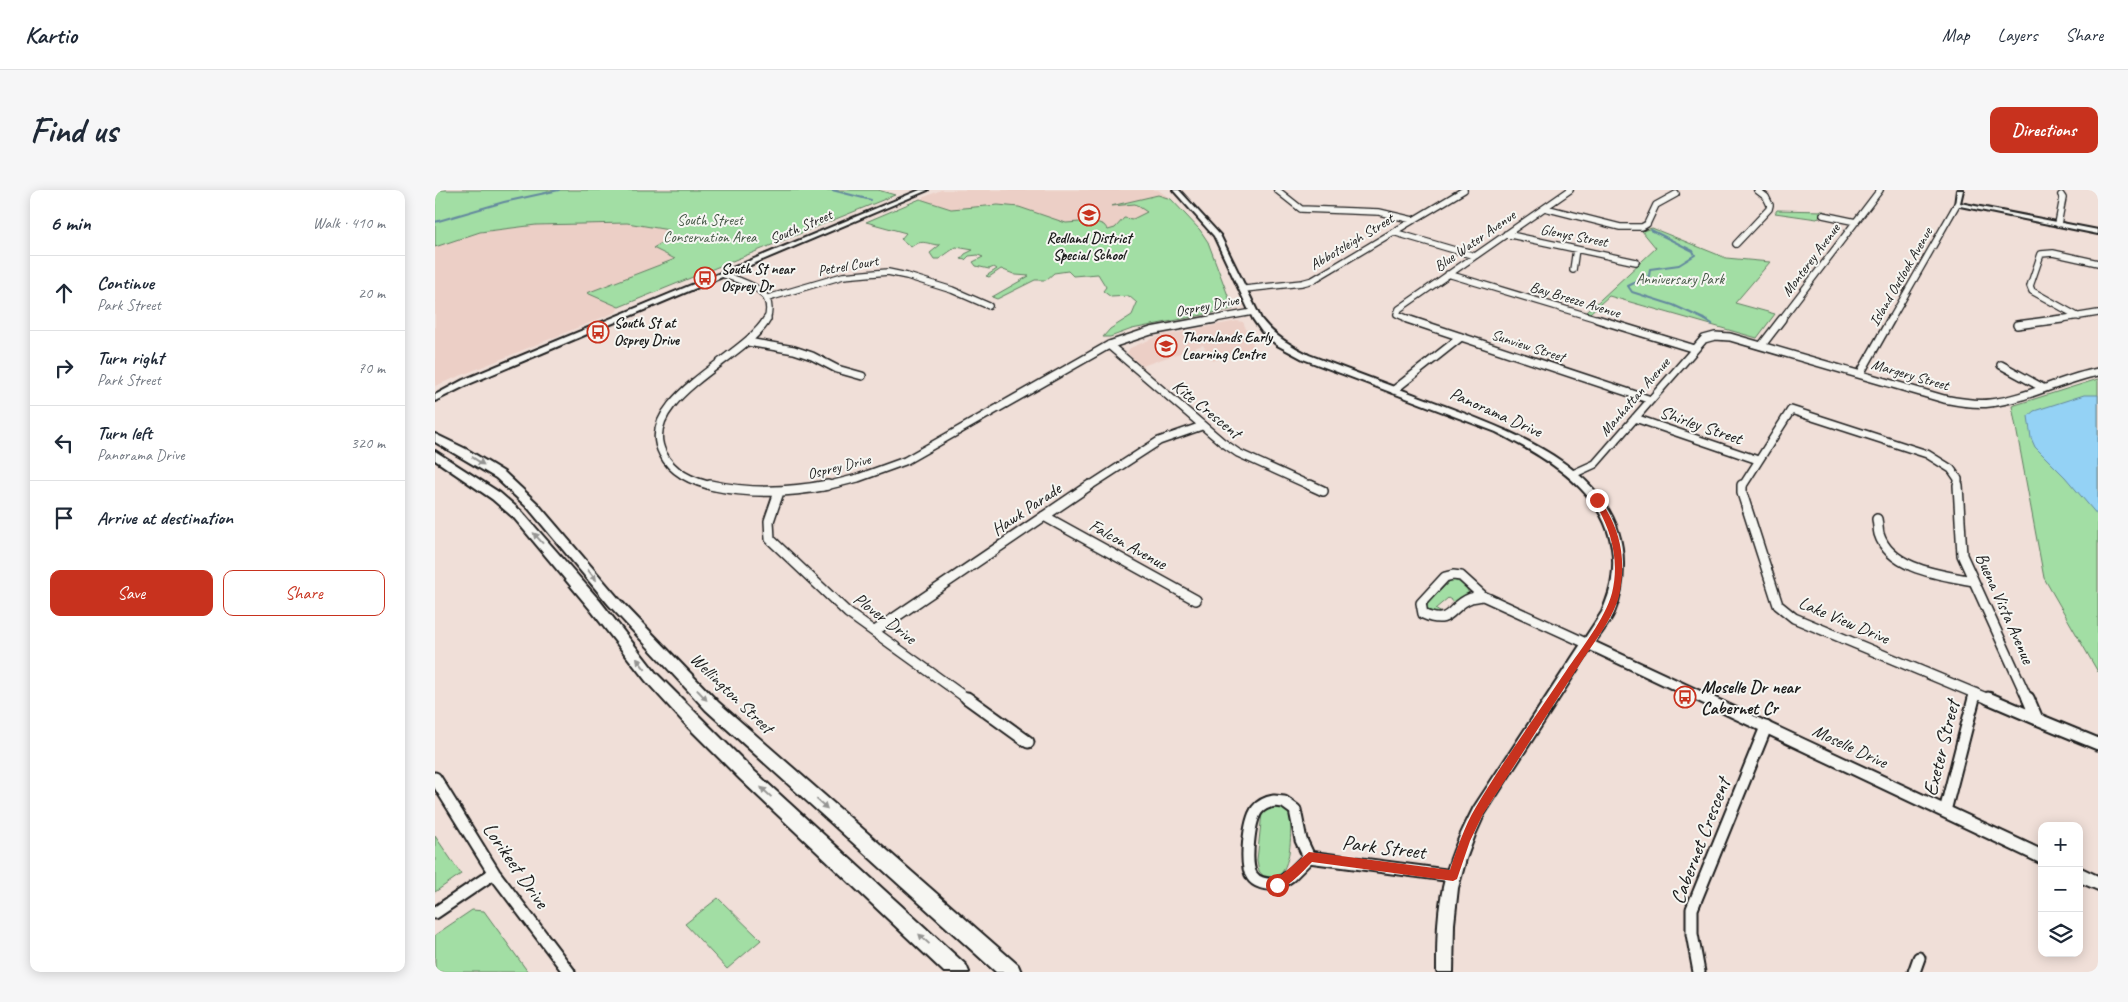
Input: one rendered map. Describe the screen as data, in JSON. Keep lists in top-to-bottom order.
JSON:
{
  "streets": {
    "main road": ["Wellington Street"],
    "street": [
      "South Street",
      "Glenys Street",
      "Blue Water Avenue",
      "Abbotsleigh Street",
      "Monterey Avenue",
      "Petrel Court",
      "Island Outlook Avenue",
      "Bay Breeze Avenue",
      "Osprey Drive",
      "Sunview Street",
      "Margery Street",
      "Manhattan Avenue",
      "Kite Crescent",
      "Panorama Drive",
      "Shirley Street",
      "Hawk Parade",
      "Falcon Avenue",
      "Buena Vista Avenue",
      "Plover Drive",
      "Lake View Drive",
      "Moselle Drive",
      "Exeter Street",
      "Cabernet Crescent",
      "Park Street",
      "Lorikeet Drive"
    ]
  },
  "crossings": [
    ["Glenys Street", "Blue Water Avenue"],
    ["Blue Water Avenue", "Bay Breeze Avenue"],
    ["Blue Water Avenue", "Sunview Street"],
    ["Abbotsleigh Street", "Panorama Drive"],
    ["Monterey Avenue", "Margery Street"],
    ["Petrel Court", "Osprey Drive"],
    ["Island Outlook Avenue", "Margery Street"],
    ["Bay Breeze Avenue", "Manhattan Avenue"],
    ["Osprey Drive", "Kite Crescent"],
    ["Osprey Drive", "Panorama Drive"],
    ["Osprey Drive", "Plover Drive"],
    ["Sunview Street", "Manhattan Avenue"],
    ["Margery Street", "Manhattan Avenue"],
    ["Manhattan Avenue", "Panorama Drive"],
    ["Manhattan Avenue", "Shirley Street"],
    ["Kite Crescent", "Hawk Parade"],
    ["Panorama Drive", "Moselle Drive"],
    ["Panorama Drive", "Park Street"],
    ["Shirley Street", "Lake View Drive"],
    ["Hawk Parade", "Falcon Avenue"],
    ["Hawk Parade", "Plover Drive"],
    ["Buena Vista Avenue", "Lake View Drive"],
    ["Lake View Drive", "Exeter Street"],
    ["Moselle Drive", "Exeter Street"],
    ["Moselle Drive", "Cabernet Crescent"]
  ],
  "parks": ["South Street Conservation Area", "Anniversary Park"],
  "places": {
    "school or university": ["Redland District Special School", "Thornlands Early Learning Centre"],
    "bus stop": ["South St near Osprey Dr", "South St at Osprey Drive", "Moselle Dr near Cabernet Cr"]
  },
  "page": {
    "header": "Kartio",
    "nav": ["Map", "Layers", "Share"],
    "buttons": [
      "Directions",
      ["Save", "Share"]
    ],
    "title": "Find us",
    "heading": ["6 min", "Walk · 410 m"],
    "list": [
      ["Continue", "Park Street", "20 m"],
      ["Turn right", "Park Street", "70 m"],
      ["Turn left", "Panorama Drive", "320 m"],
      "Arrive at destination"
    ],
    "map_buttons": ["+", "−"]
  }
}
